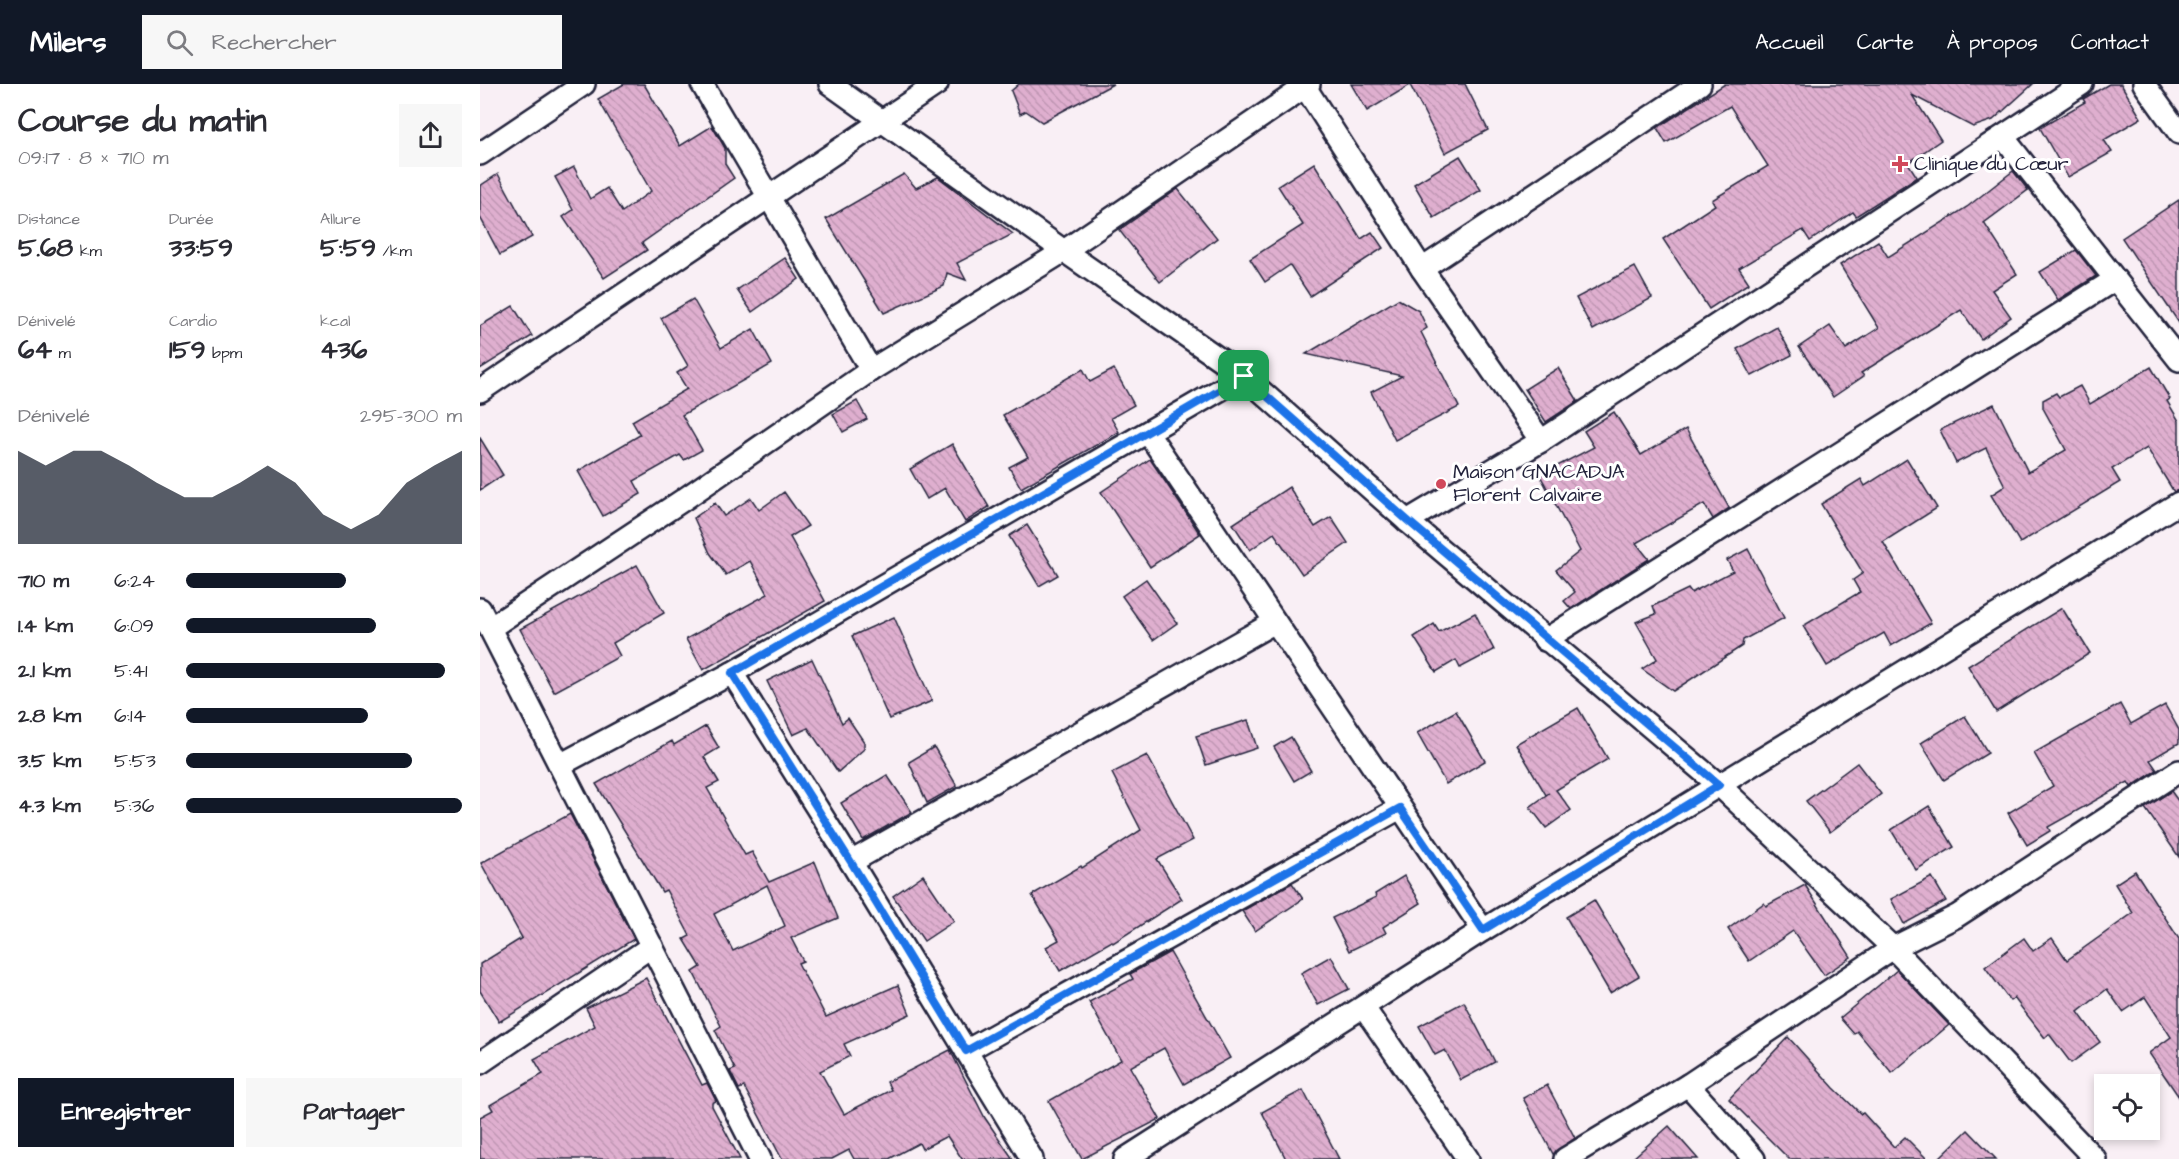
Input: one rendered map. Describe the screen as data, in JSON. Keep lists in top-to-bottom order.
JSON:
{
  "places": {
    "health": ["Clinique du Cœur"],
    "other": ["Maison GNACADJA Florent Calvaire"]
  },
  "page": {
    "header": "Milers",
    "search": "Rechercher",
    "nav": [
      "Accueil",
      "Carte",
      "À propos",
      "Contact"
    ],
    "heading": ["Course du matin", "09:17 · 8 × 710 m"],
    "stats": [
      ["Distance", "5.68 km"],
      ["Durée", "33:59"],
      ["Allure", "5:59 /km"],
      ["Dénivelé", "64 m"],
      ["Cardio", "159 bpm"],
      ["kcal", "436"]
    ],
    "chart": ["Dénivelé", "295–300 m"],
    "list": [
      {
        "name": "710 m",
        "note": "6:24"
      },
      {
        "name": "1.4 km",
        "note": "6:09"
      },
      {
        "name": "2.1 km",
        "note": "5:41"
      },
      {
        "name": "2.8 km",
        "note": "6:14"
      },
      {
        "name": "3.5 km",
        "note": "5:53"
      },
      {
        "name": "4.3 km",
        "note": "5:36"
      }
    ],
    "buttons": ["Enregistrer", "Partager"]
  }
}
